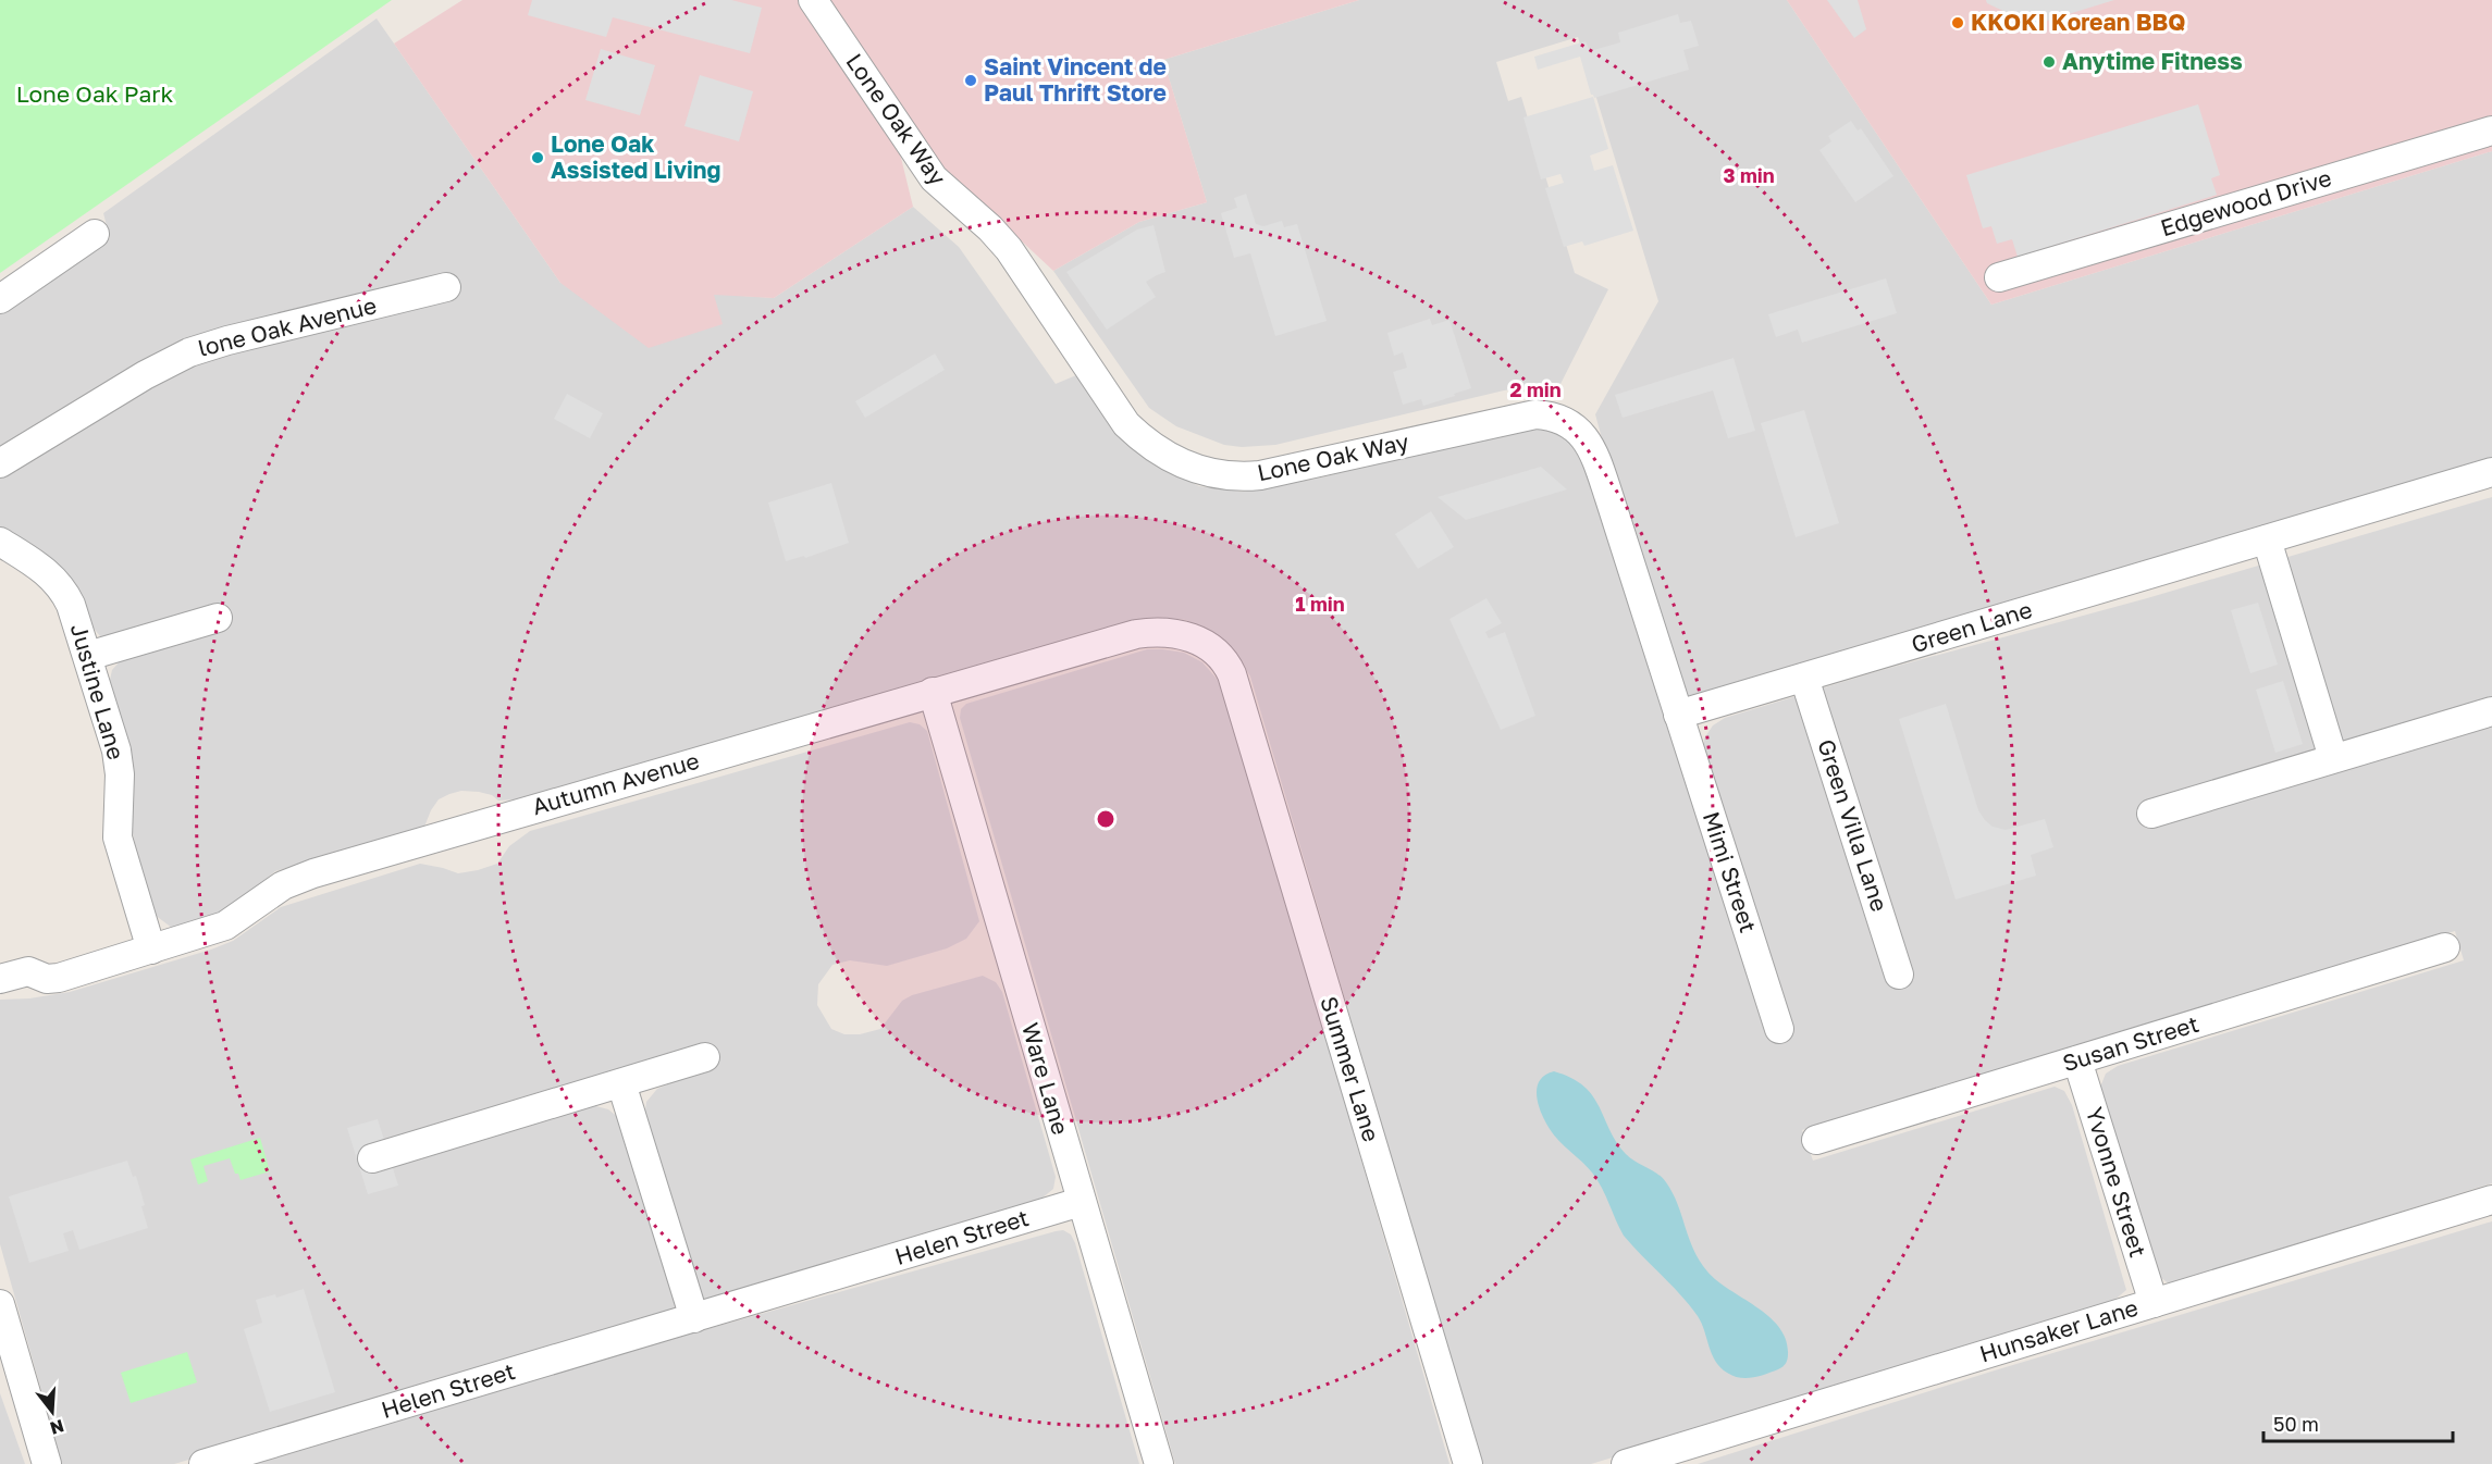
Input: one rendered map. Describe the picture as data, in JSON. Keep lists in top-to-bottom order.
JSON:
{
  "streets": {
    "street": [
      "Lone Oak Way",
      "Edgewood Drive",
      "lone Oak Avenue",
      "Green Lane",
      "Justine Lane",
      "Autumn Avenue",
      "Green Villa Lane",
      "Mimi Street",
      "Susan Street",
      "Summer Lane",
      "Ware Lane",
      "Yvonne Street",
      "Helen Street",
      "Hunsaker Lane"
    ]
  },
  "crossings": [
    ["Lone Oak Way", "Green Lane"],
    ["Lone Oak Way", "Mimi Street"],
    ["Green Lane", "Green Villa Lane"],
    ["Green Lane", "Mimi Street"],
    ["Justine Lane", "Autumn Avenue"],
    ["Autumn Avenue", "Summer Lane"],
    ["Autumn Avenue", "Ware Lane"],
    ["Susan Street", "Yvonne Street"],
    ["Ware Lane", "Helen Street"],
    ["Yvonne Street", "Hunsaker Lane"]
  ],
  "parks": ["Lone Oak Park"],
  "places": [
    "KKOKI Korean BBQ",
    "Anytime Fitness",
    "Saint Vincent de Paul Thrift Store",
    "Lone Oak Assisted Living"
  ],
  "scale_bar": "50 m",
  "north": "bottom",
  "rings": ["3 min", "2 min", "1 min"]
}
